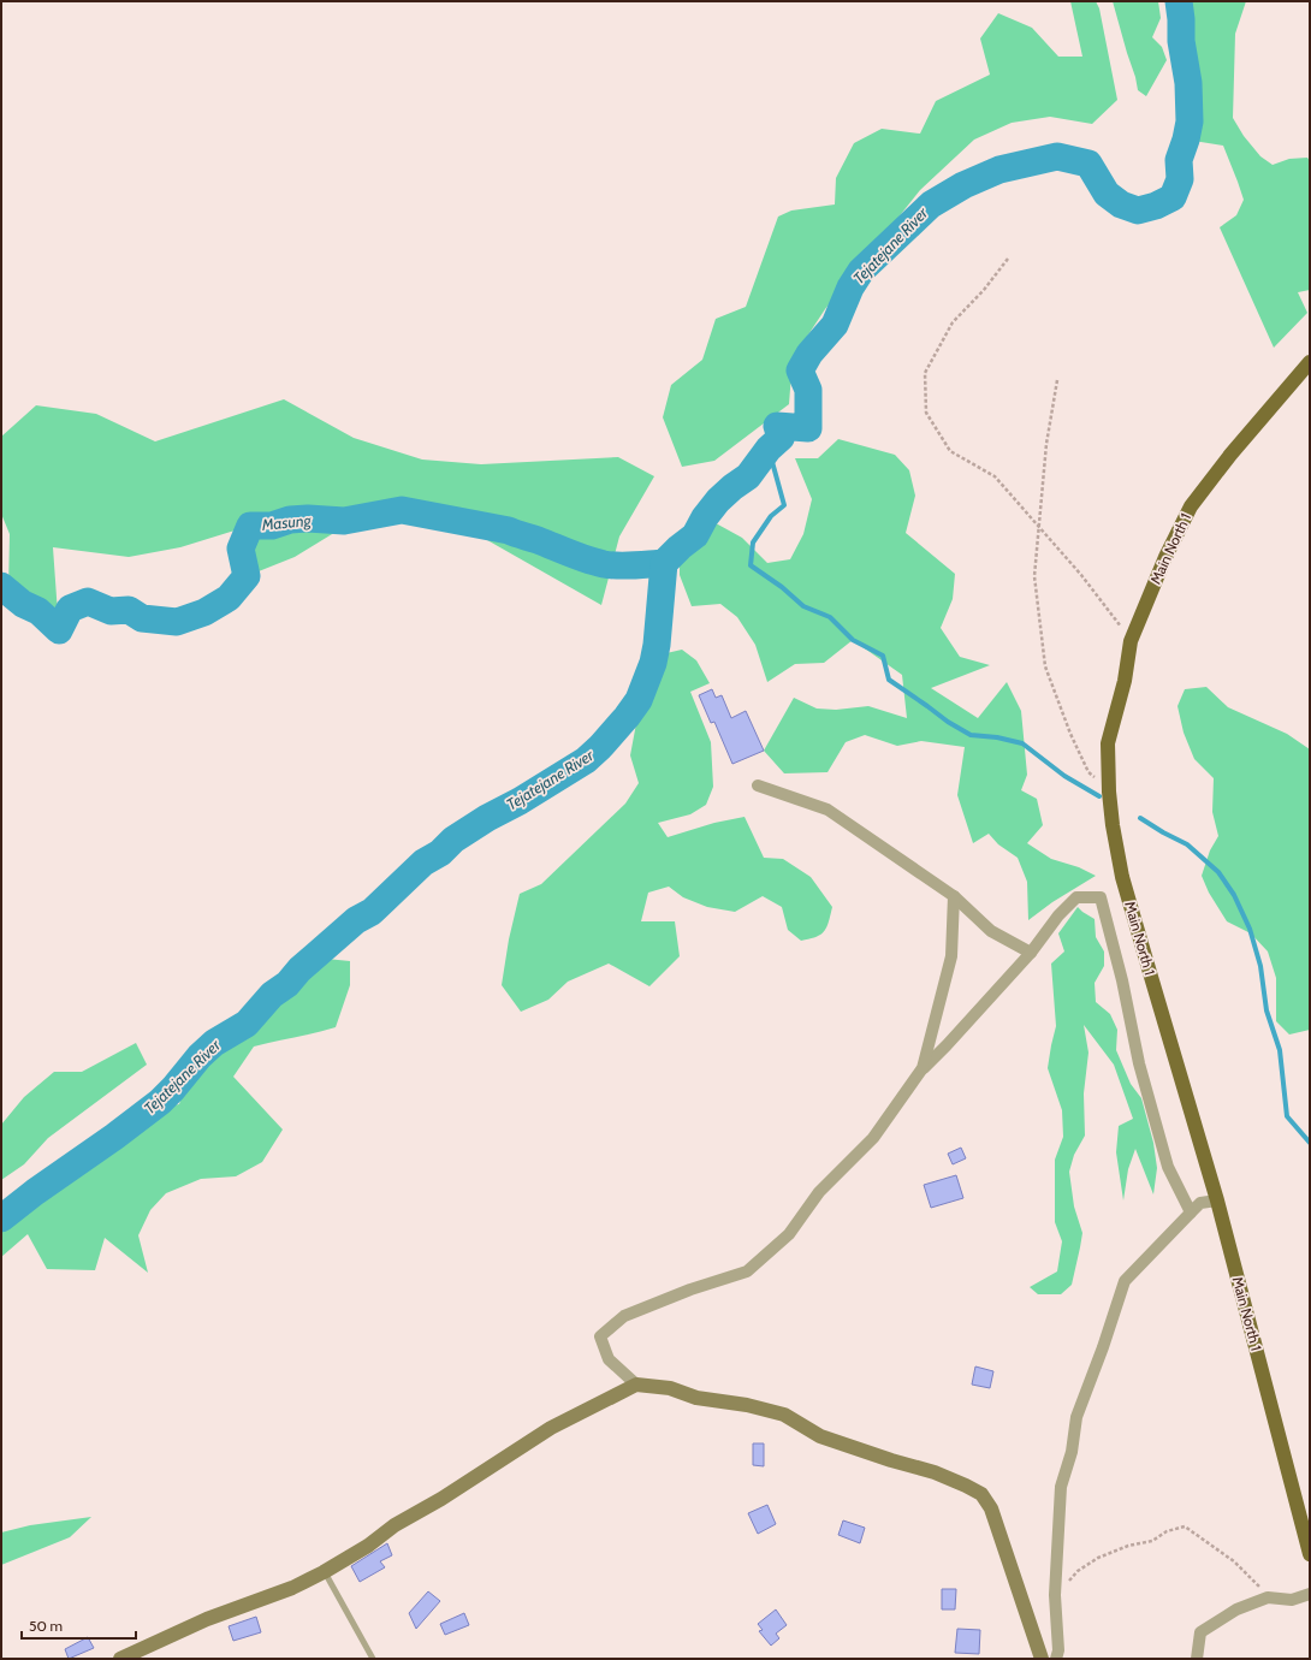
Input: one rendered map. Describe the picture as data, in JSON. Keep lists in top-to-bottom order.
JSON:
{
  "streets": {
    "main road": ["Main North 1"]
  },
  "water": ["Tejatejane River", "Masung"],
  "scale_bar": "50 m"
}
